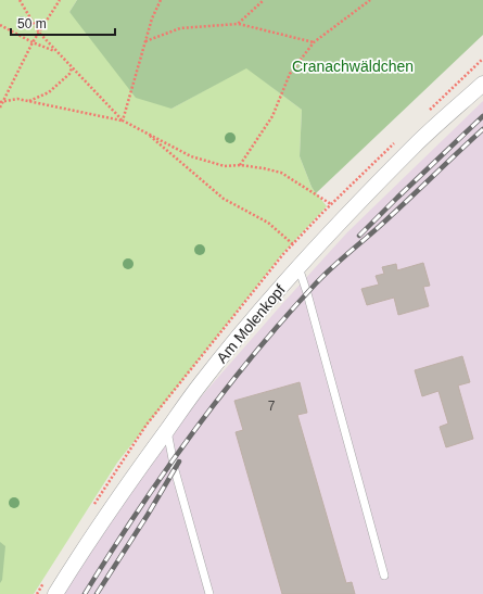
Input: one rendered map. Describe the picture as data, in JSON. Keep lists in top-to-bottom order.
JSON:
{
  "streets": {
    "street": ["Am Molenkopf"]
  },
  "parks": ["Cranachwäldchen"],
  "house_numbers": ["7"],
  "scale_bar": "50 m"
}
